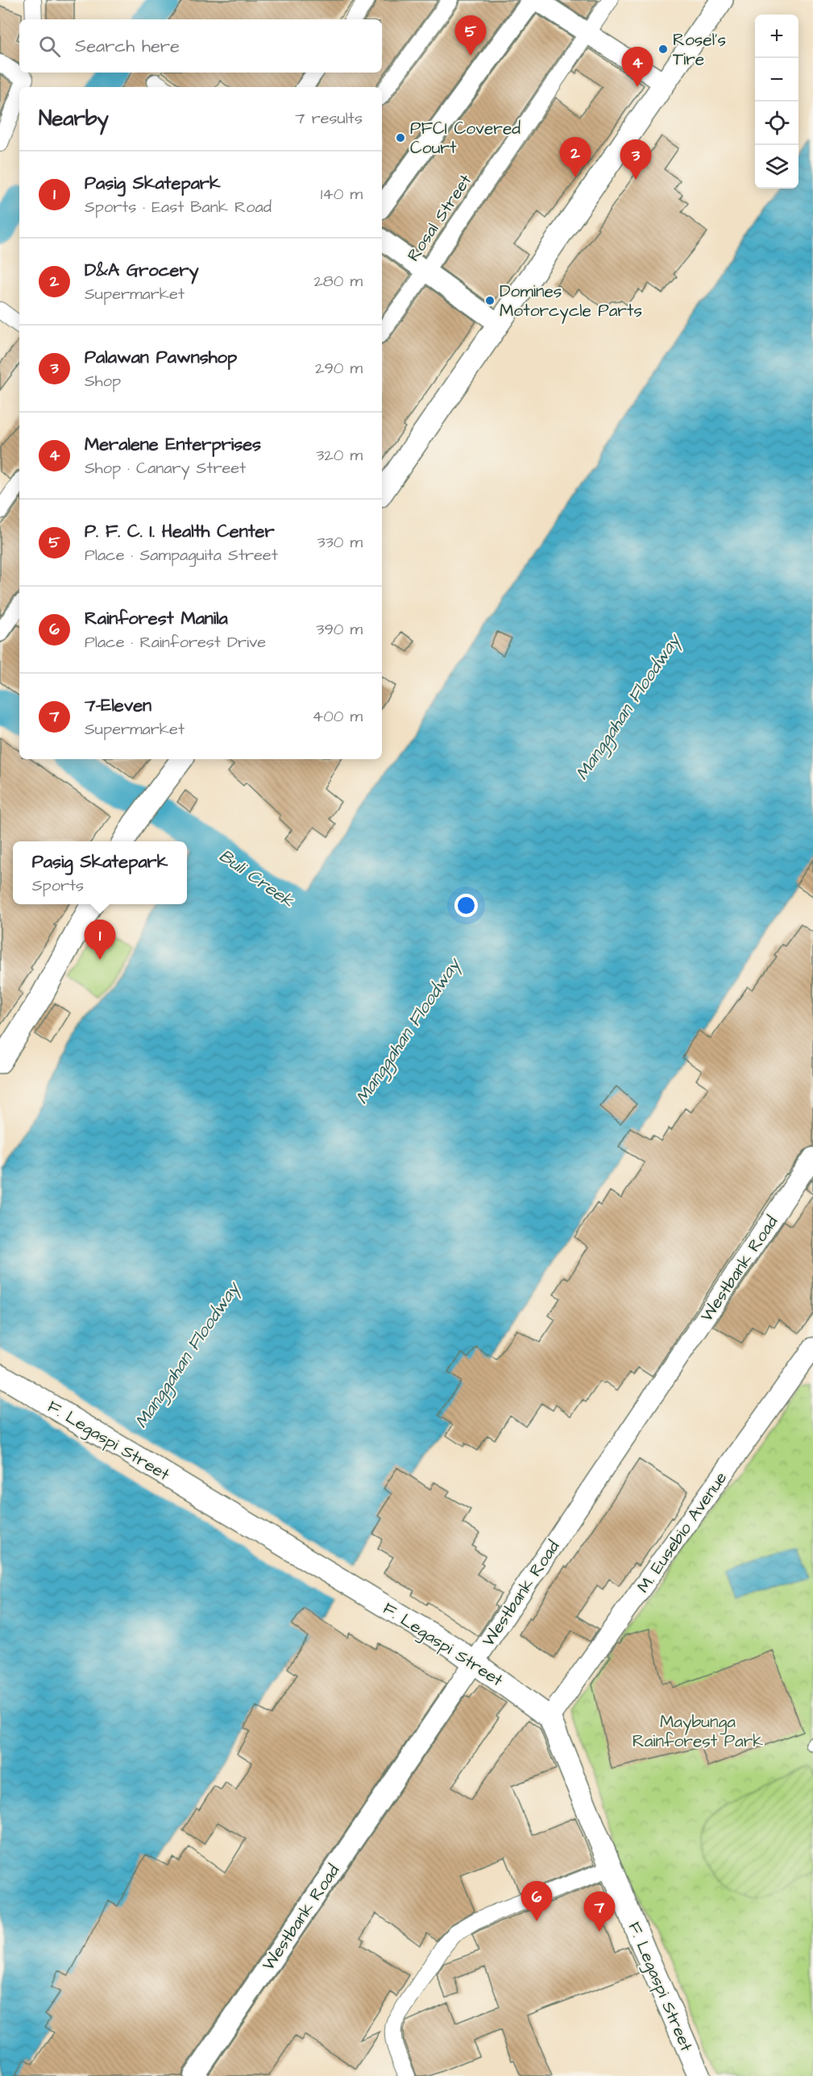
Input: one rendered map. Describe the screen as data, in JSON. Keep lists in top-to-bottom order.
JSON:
{
  "streets": {
    "main road": ["F. Legaspi Street"],
    "street": ["Rosal Street", "Westbank Road", "M. Eusebio Avenue"]
  },
  "crossings": [
    ["Westbank Road", "F. Legaspi Street"],
    ["F. Legaspi Street", "M. Eusebio Avenue"]
  ],
  "water": ["Manggahan Floodway", "Buli Creek"],
  "parks": ["Maybunga Rainforest Park"],
  "places": ["Rosel's Tire", "PFCI Covered Court", "Domines Motorcycle Parts"],
  "page": {
    "map_buttons": ["+", "−"],
    "pins": [
      "5",
      "4",
      "2",
      "3",
      "1",
      "6",
      "7"
    ],
    "search": "Search here",
    "heading": ["Nearby", "7 results"],
    "list": [
      {
        "mark": "1",
        "name": "Pasig Skatepark",
        "note": "Sports · East Bank Road",
        "value": "140 m"
      },
      {
        "mark": "2",
        "name": "D&A Grocery",
        "note": "Supermarket",
        "value": "280 m"
      },
      {
        "mark": "3",
        "name": "Palawan Pawnshop",
        "note": "Shop",
        "value": "290 m"
      },
      {
        "mark": "4",
        "name": "Meralene Enterprises",
        "note": "Shop · Canary Street",
        "value": "320 m"
      },
      {
        "mark": "5",
        "name": "P. F. C. I. Health Center",
        "note": "Place · Sampaguita Street",
        "value": "330 m"
      },
      {
        "mark": "6",
        "name": "Rainforest Manila",
        "note": "Place · Rainforest Drive",
        "value": "390 m"
      },
      {
        "mark": "7",
        "name": "7-Eleven",
        "note": "Supermarket",
        "value": "400 m"
      }
    ],
    "popup": ["Pasig Skatepark", "Sports"]
  }
}
